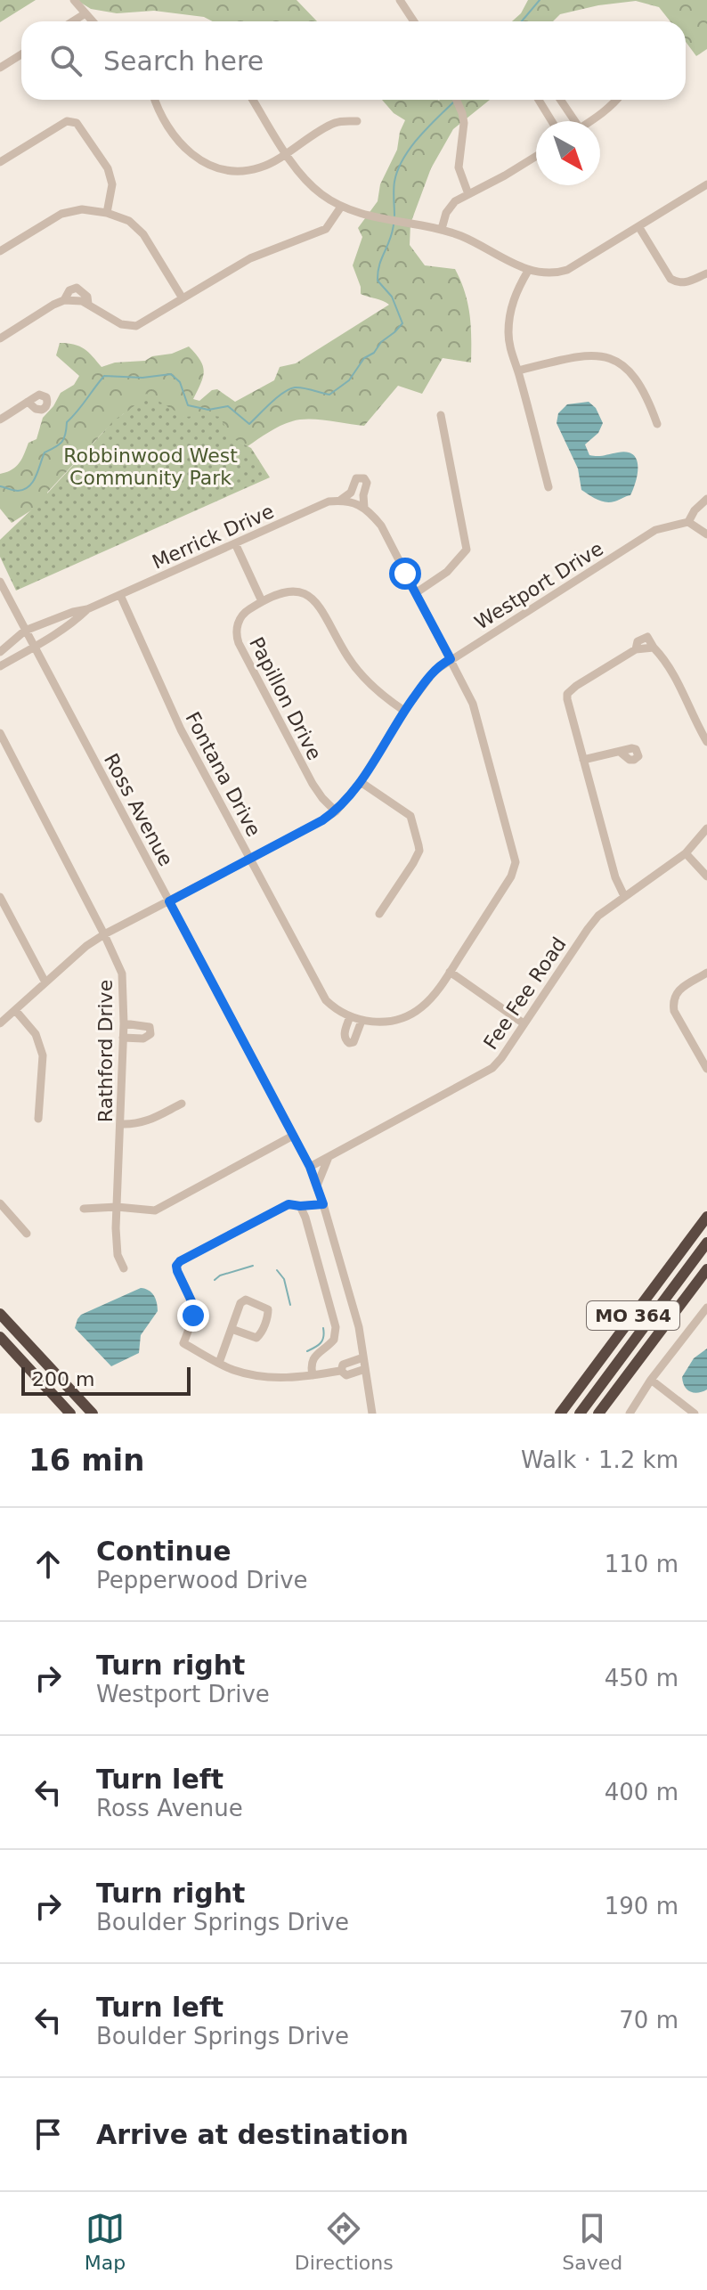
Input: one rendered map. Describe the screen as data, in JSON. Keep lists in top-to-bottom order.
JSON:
{
  "streets": {
    "highway": ["MO 364"],
    "street": [
      "Merrick Drive",
      "Westport Drive",
      "Papillon Drive",
      "Fontana Drive",
      "Ross Avenue",
      "Fee Fee Road",
      "Rathford Drive"
    ]
  },
  "crossings": [
    ["Merrick Drive", "Fontana Drive"],
    ["Merrick Drive", "Ross Avenue"],
    ["Westport Drive", "Papillon Drive"],
    ["Westport Drive", "Fontana Drive"],
    ["Westport Drive", "Ross Avenue"],
    ["Westport Drive", "Rathford Drive"],
    ["Ross Avenue", "Fee Fee Road"]
  ],
  "parks": ["Robbinwood West Community Park"],
  "scale_bar": "200 m",
  "north": "bottom right",
  "page": {
    "search": "Search here",
    "scale": "200 m",
    "heading": ["16 min", "Walk · 1.2 km"],
    "list": [
      ["Continue", "Pepperwood Drive", "110 m"],
      ["Turn right", "Westport Drive", "450 m"],
      ["Turn left", "Ross Avenue", "400 m"],
      ["Turn right", "Boulder Springs Drive", "190 m"],
      ["Turn left", "Boulder Springs Drive", "70 m"],
      "Arrive at destination"
    ],
    "nav": ["Map", "Directions", "Saved"]
  }
}
